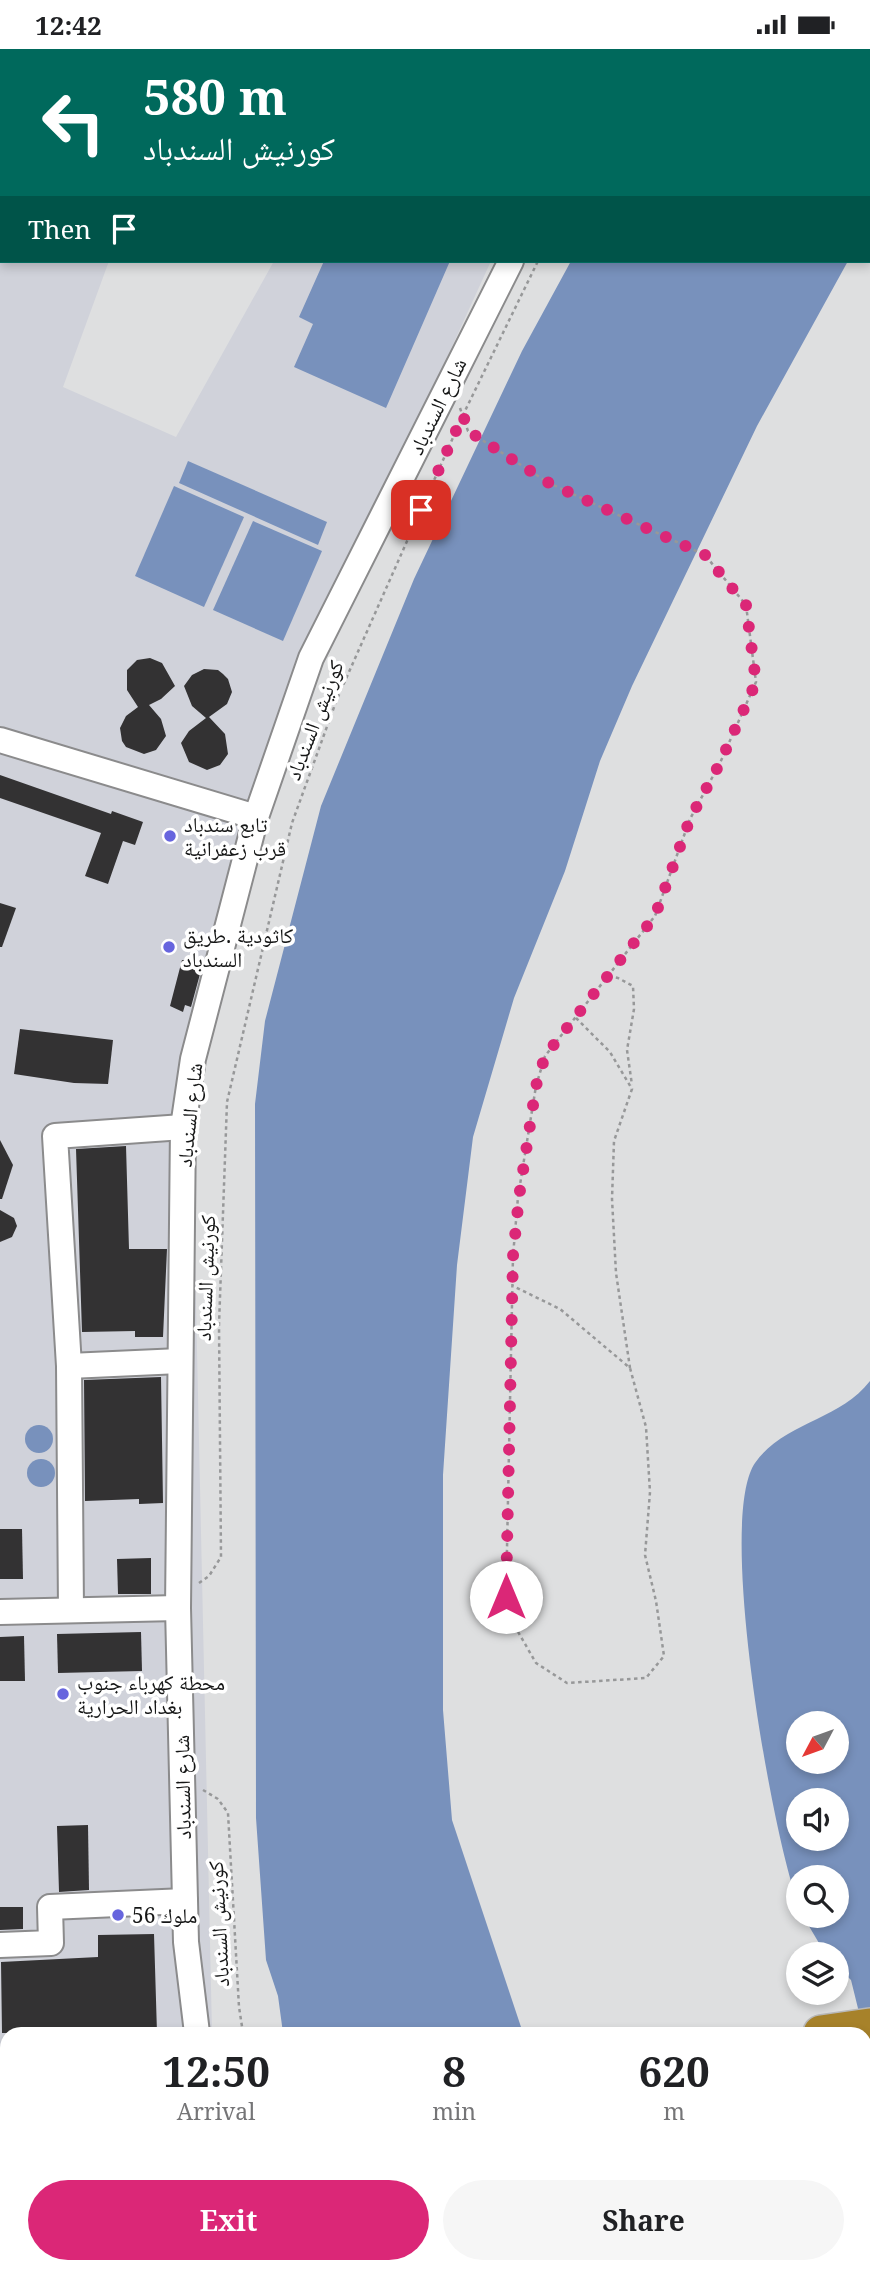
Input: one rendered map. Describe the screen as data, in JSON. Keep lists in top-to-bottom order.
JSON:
{
  "streets": {
    "street": ["شارع السندباد"],
    "path": ["كورنيش السندباد"]
  },
  "crossings": [
    ["شارع السندباد", "كورنيش السندباد"]
  ],
  "places": [
    "تابع سندباد قرب زعفرانية",
    "كاثودية .طريق السندباد",
    "محطة كهرباء جنوب بغداد الحرارية",
    "ملوك 56"
  ],
  "north": "bottom left",
  "page": {
    "status": "12:42",
    "turn": ["580 m", "كورنيش السندباد"],
    "then": "Then",
    "eta": [
      "12:50",
      "Arrival",
      "8",
      "min",
      "620",
      "m"
    ],
    "buttons": ["Exit", "Share"]
  }
}
